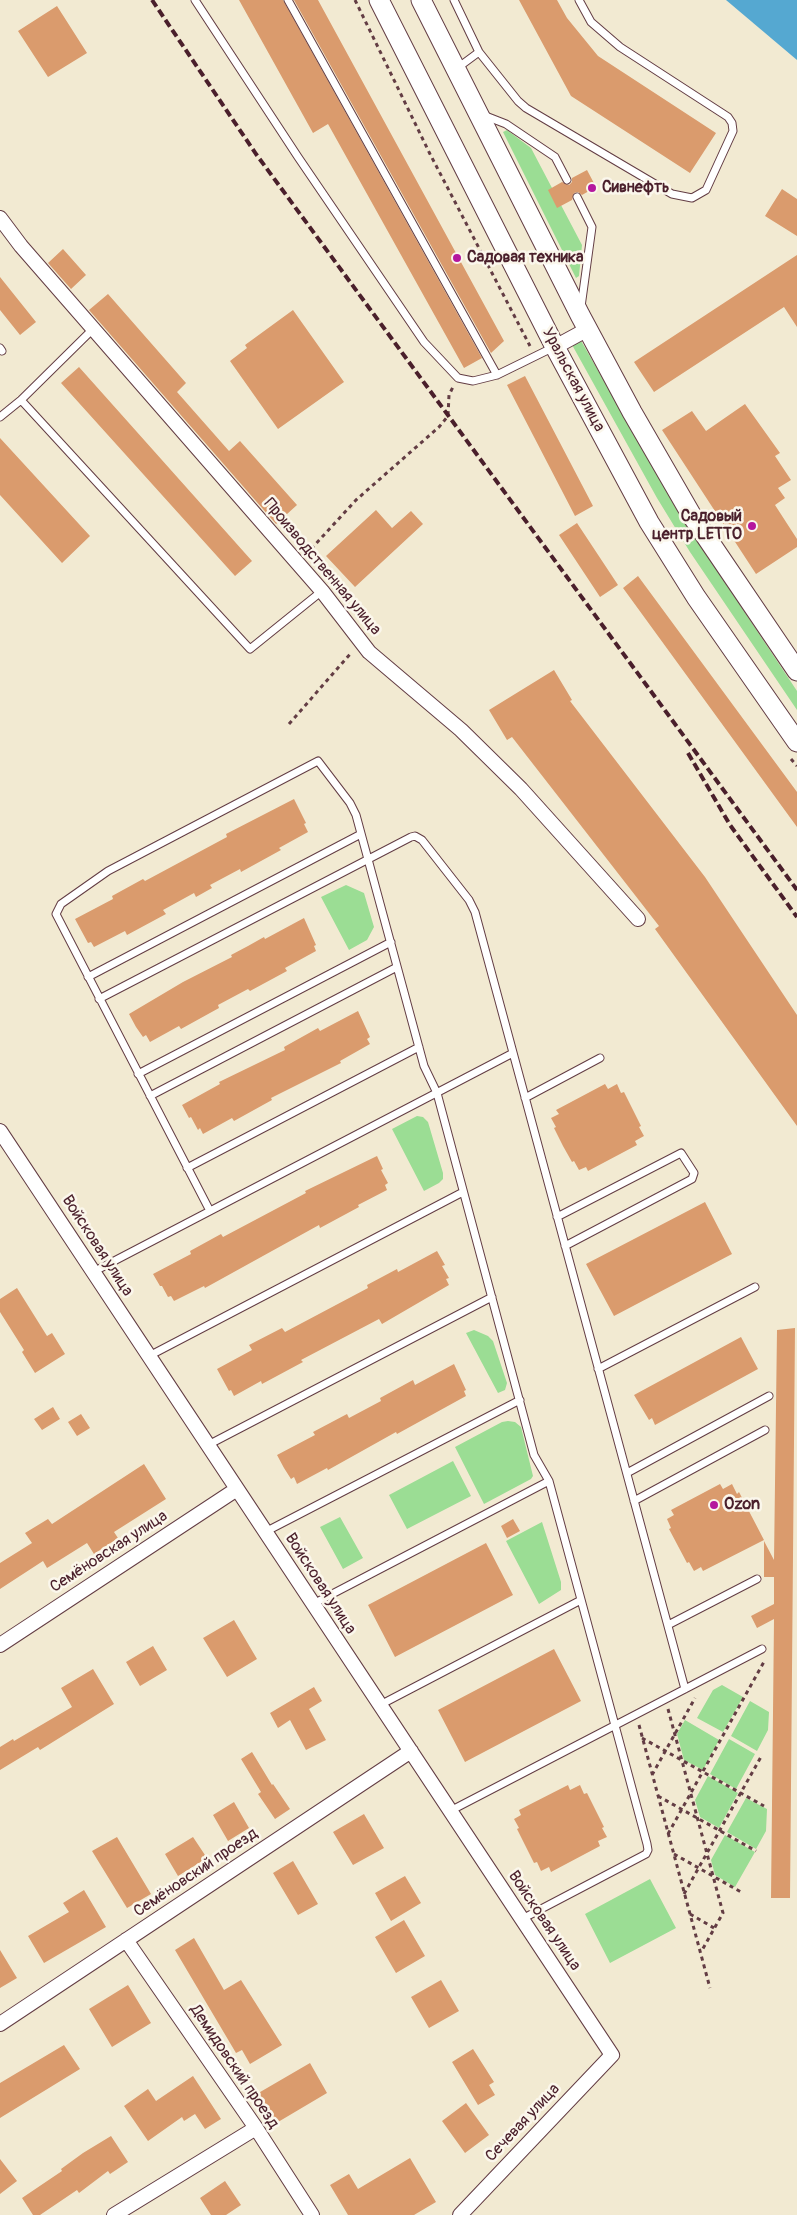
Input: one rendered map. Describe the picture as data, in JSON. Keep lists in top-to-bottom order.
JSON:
{
  "streets": {
    "main road": ["Уральская улица"],
    "street": [
      "Производственная улица",
      "Войсковая улица",
      "Семёновская улица",
      "Семёновский проезд",
      "Демидовский проезд",
      "Сечевая улица"
    ]
  },
  "crossings": [
    ["Войсковая улица", "Семёновская улица"],
    ["Войсковая улица", "Семёновский проезд"],
    ["Войсковая улица", "Сечевая улица"],
    ["Семёновский проезд", "Демидовский проезд"]
  ],
  "places": [
    "Сивнефть",
    "Садовая техника",
    "Садовый центр LETTO",
    "Ozon"
  ]
}
